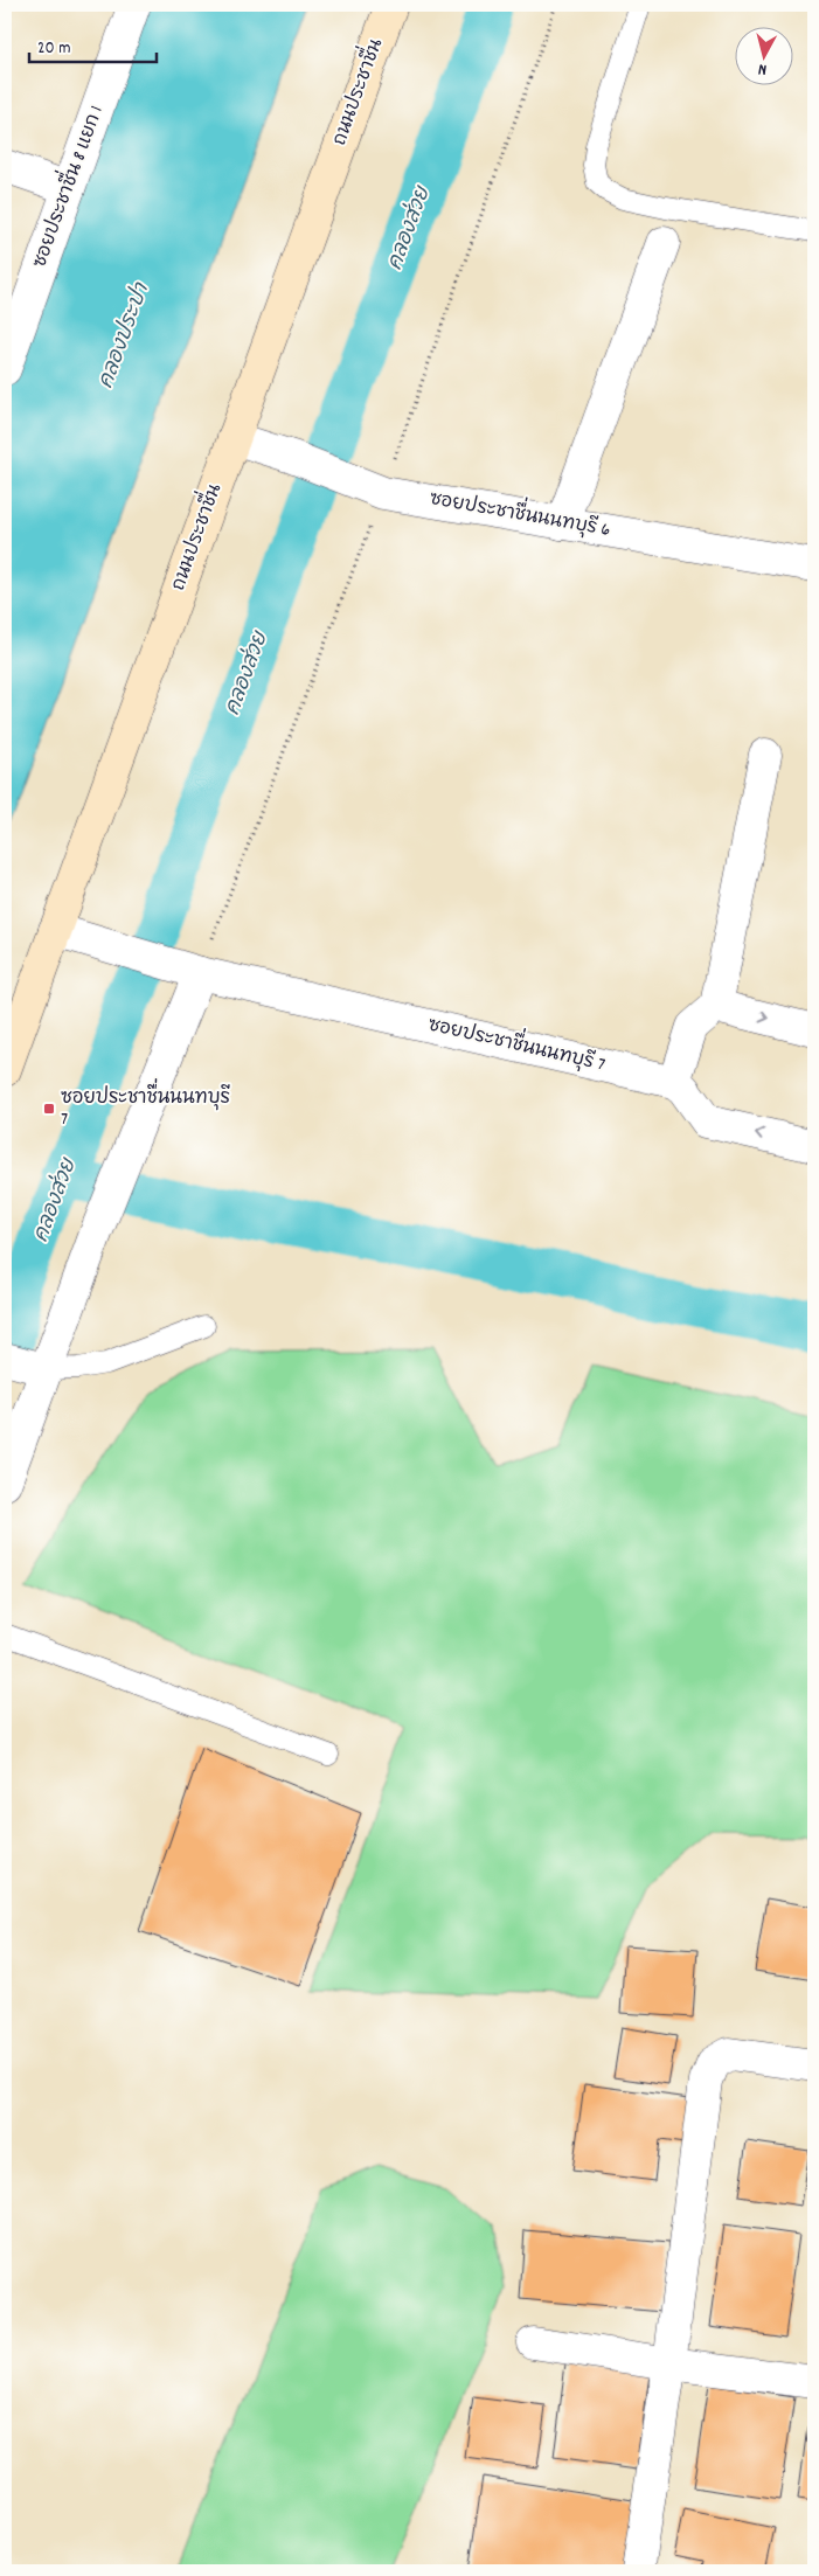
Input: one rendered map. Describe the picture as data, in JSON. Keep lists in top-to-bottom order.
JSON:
{
  "streets": {
    "main road": ["ถนนประชาชื่น"],
    "street": ["ซอยประชาชื่น 8 แยก 1", "ซอยประชาชื่นนนทบุรี 6", "ซอยประชาชื่นนนทบุรี 7"]
  },
  "crossings": [
    ["ถนนประชาชื่น", "ซอยประชาชื่นนนทบุรี 6"],
    ["ถนนประชาชื่น", "ซอยประชาชื่นนนทบุรี 7"]
  ],
  "water": ["คลองส่วย", "คลองประปา"],
  "places": {
    "transit": ["ซอยประชาชื่นนนทบุรี 7"]
  },
  "scale_bar": "20 m",
  "north": "bottom"
}
